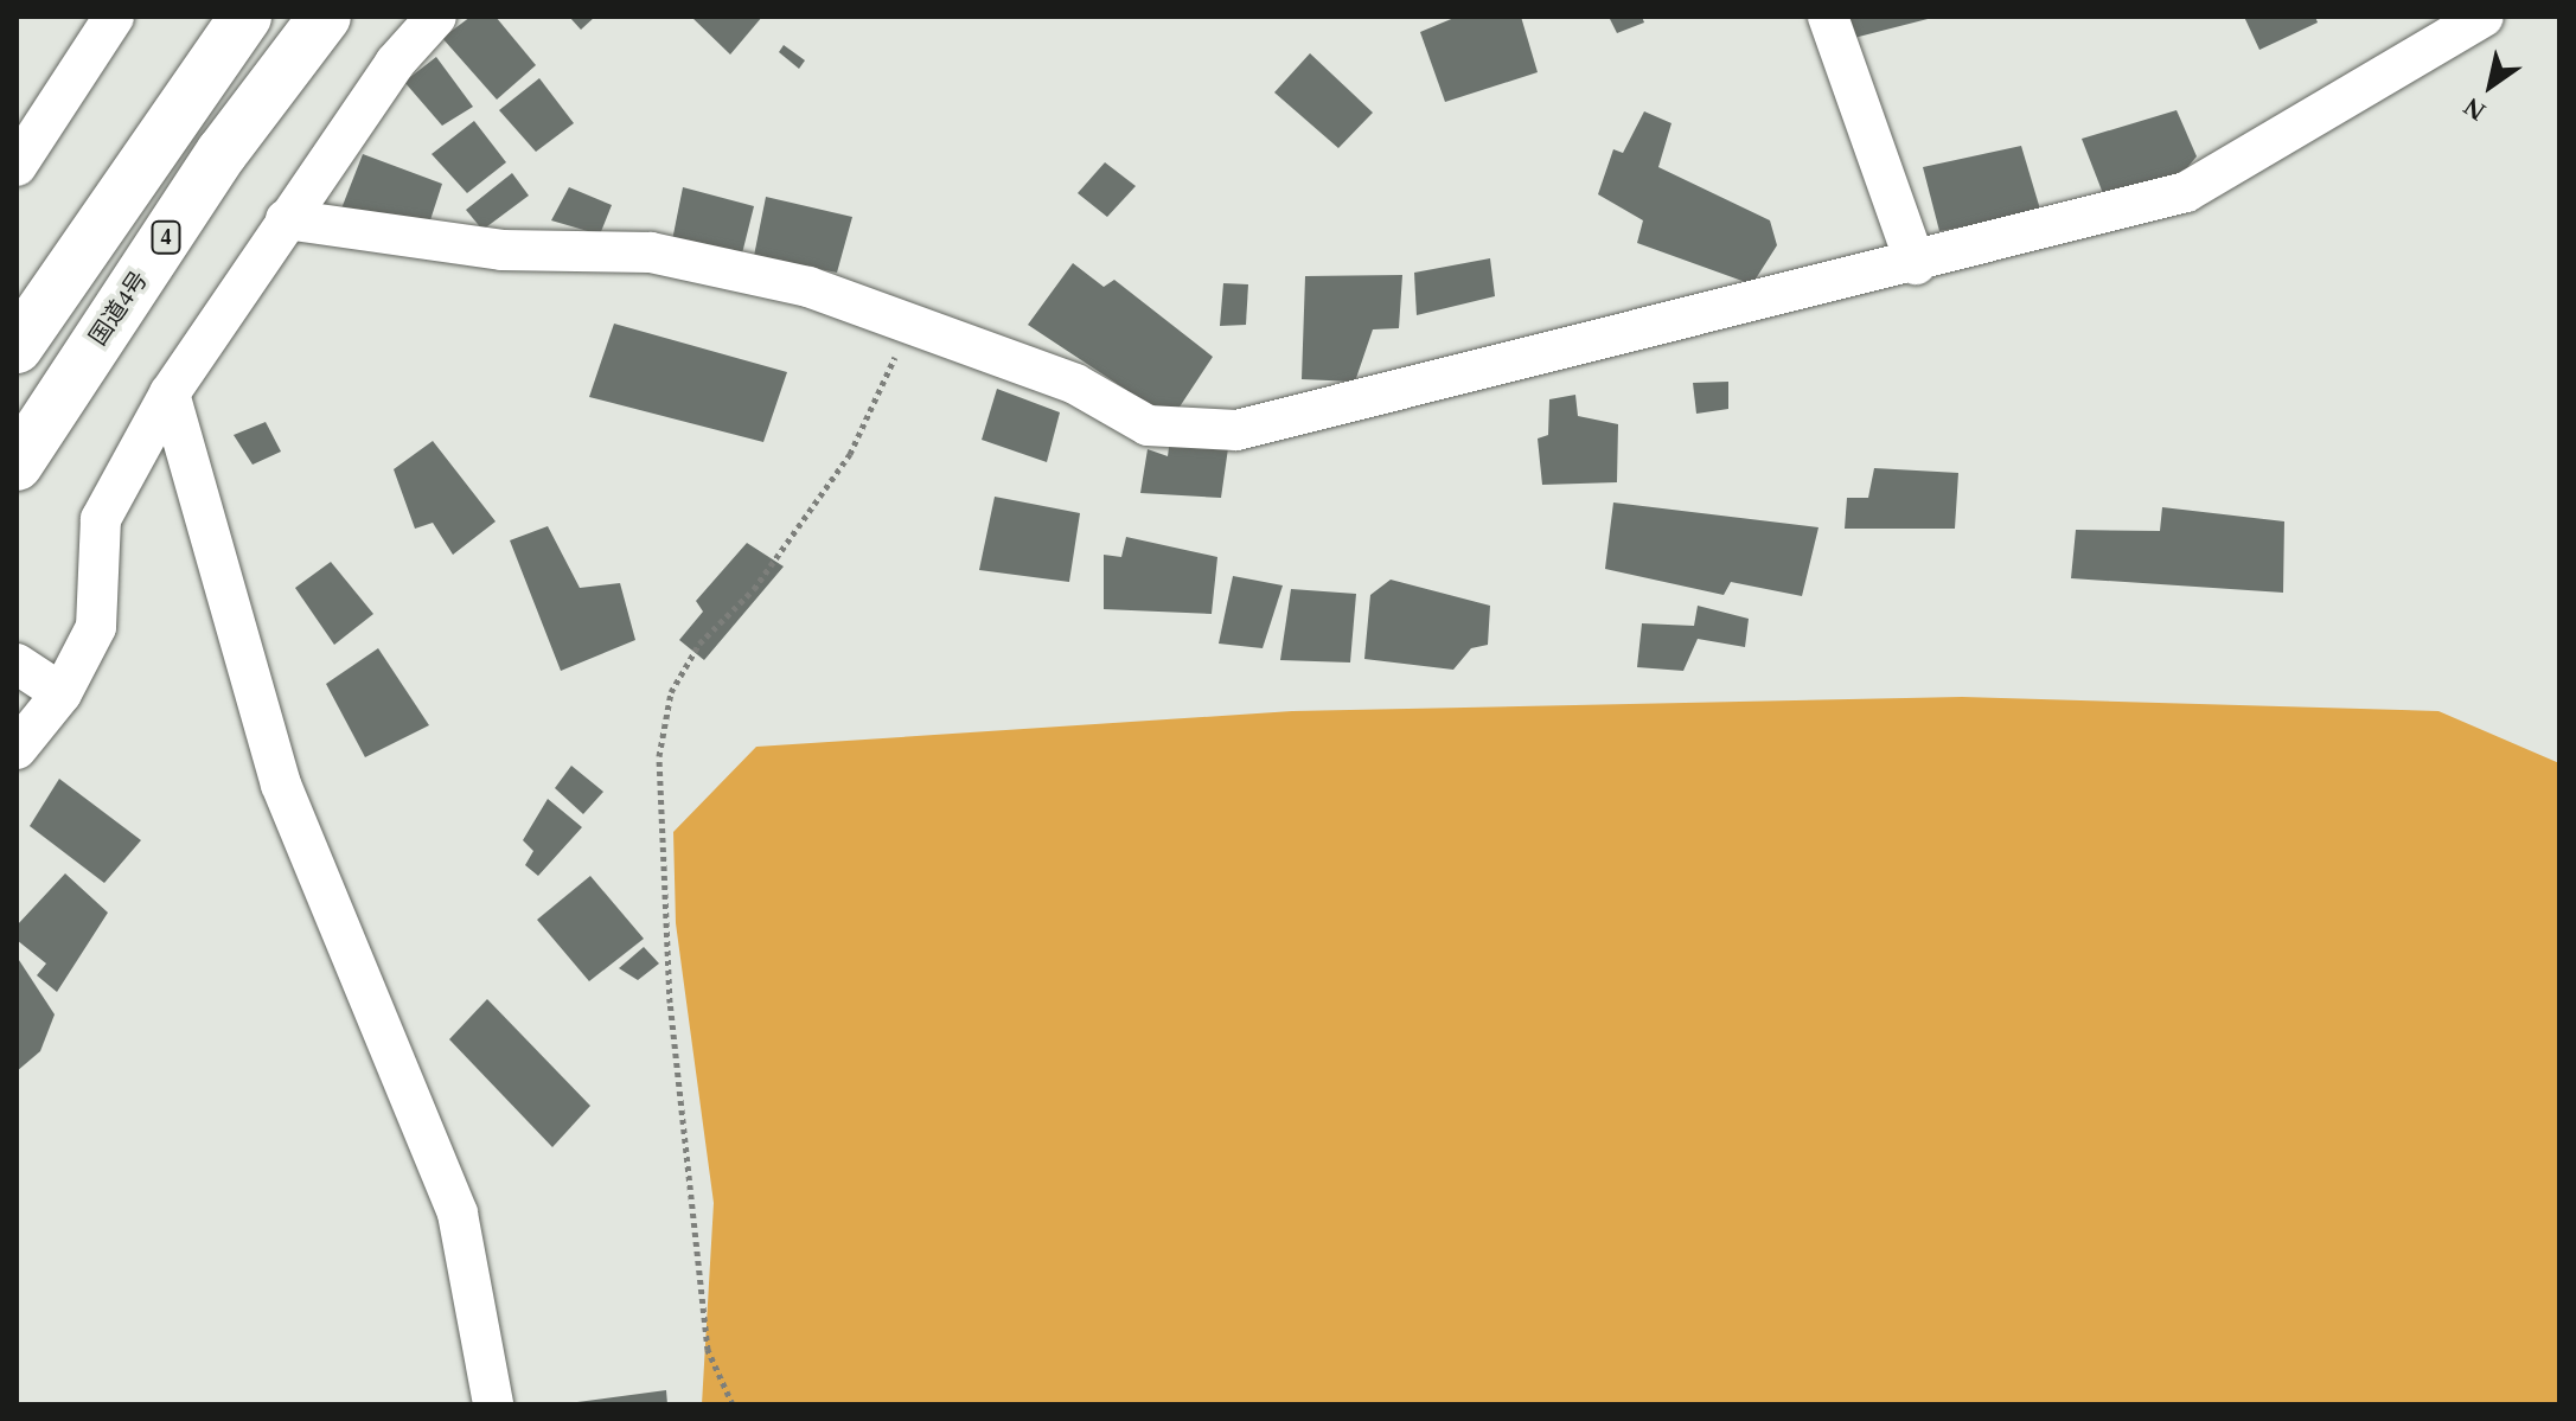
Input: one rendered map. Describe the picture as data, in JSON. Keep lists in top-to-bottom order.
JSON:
{
  "streets": {
    "highway": ["4", "国道4号"]
  },
  "north": "bottom left"
}
